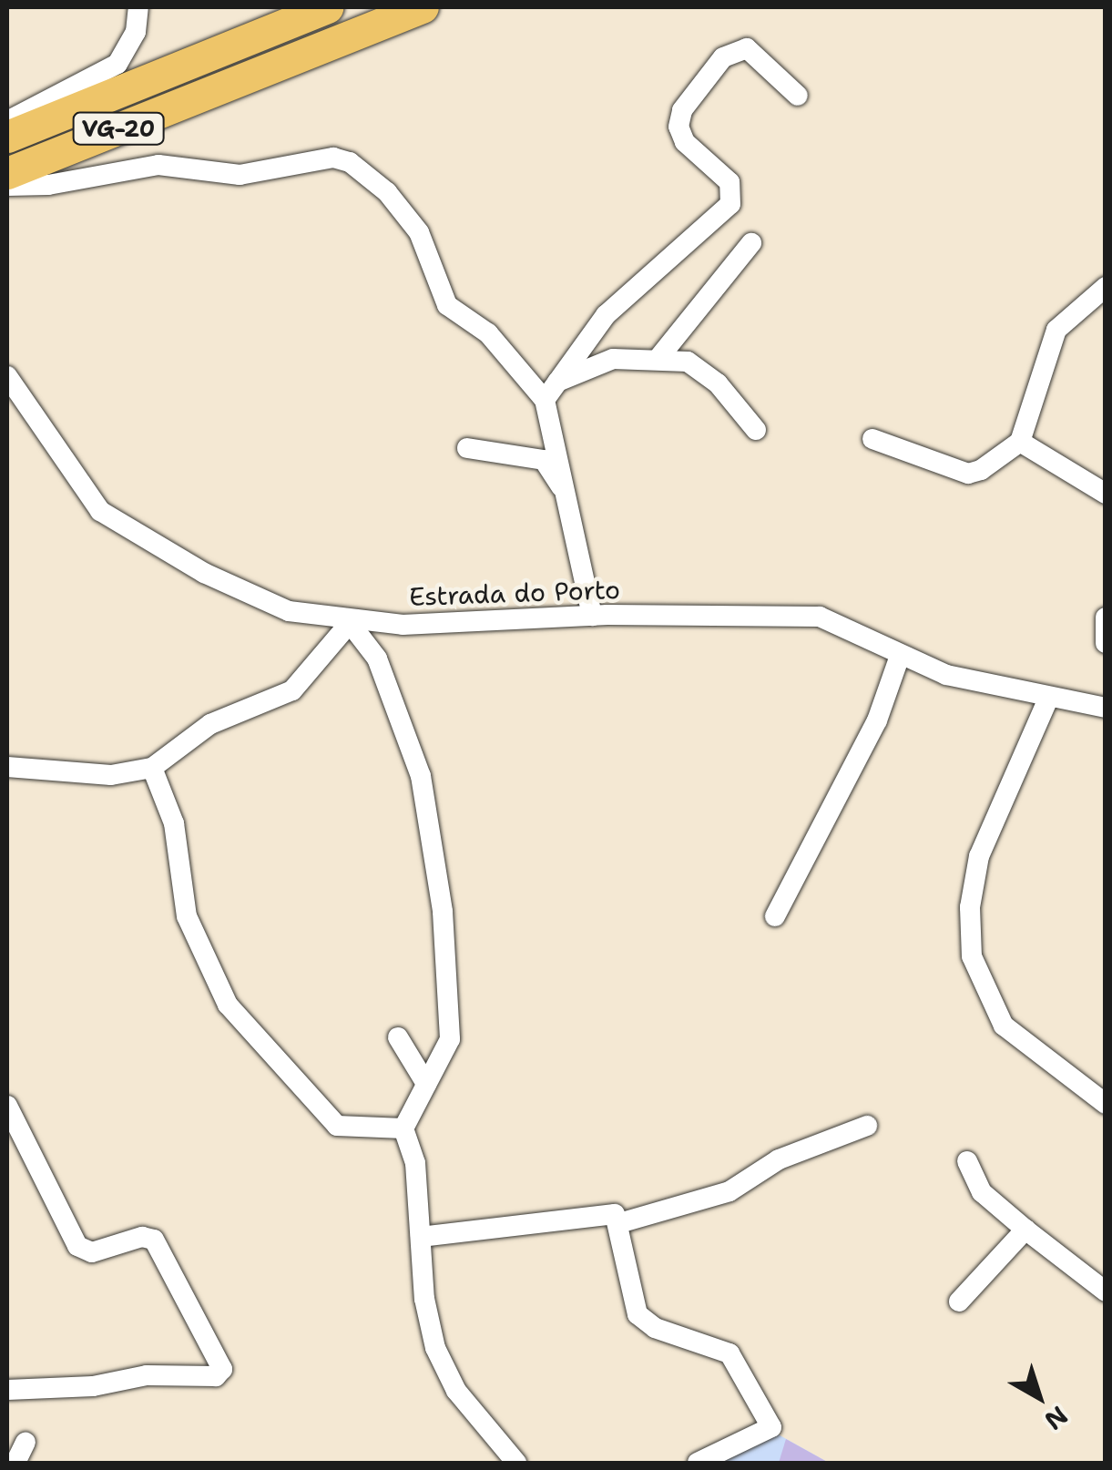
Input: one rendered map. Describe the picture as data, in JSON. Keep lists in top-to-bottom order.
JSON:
{
  "streets": {
    "highway": ["VG-20"],
    "street": ["Estrada do Porto"]
  },
  "north": "bottom right"
}
